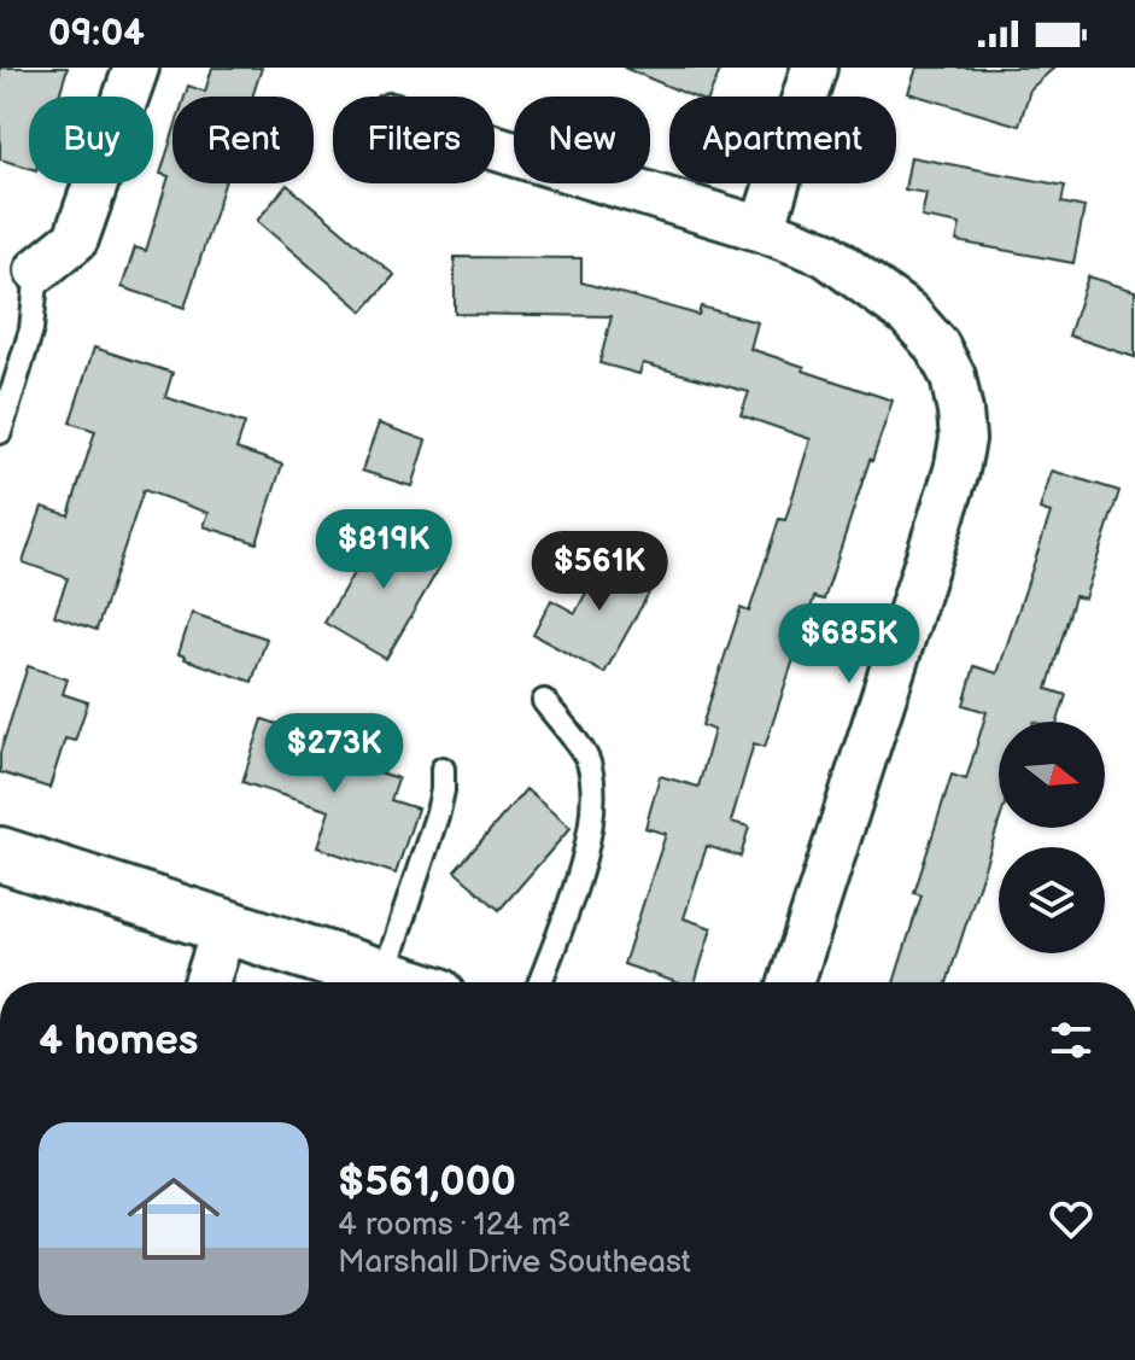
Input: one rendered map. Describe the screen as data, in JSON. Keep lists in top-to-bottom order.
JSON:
{
  "north": "right",
  "page": {
    "status": "09:04",
    "chip": [
      "Buy",
      "Rent",
      "Filters",
      "New",
      "Apartment"
    ],
    "price": [
      "$819K",
      "$561K",
      "$685K",
      "$273K"
    ],
    "heading": "4 homes",
    "list": [
      {
        "name": "$561,000",
        "note": "4 rooms · 124 m² · Marshall Drive Southeast"
      }
    ]
  }
}
